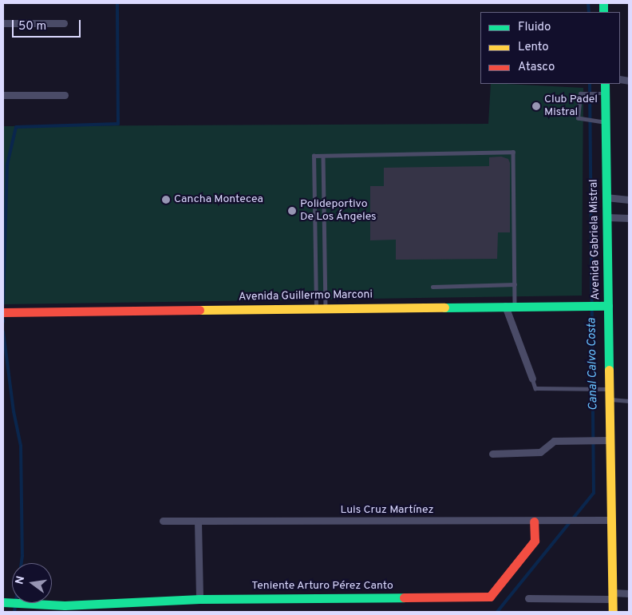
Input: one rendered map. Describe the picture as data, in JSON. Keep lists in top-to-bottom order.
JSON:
{
  "streets": {
    "main road": ["Avenida Gabriela Mistral", "Avenida Guillermo Marconi", "Teniente Arturo Pérez Canto"],
    "street": ["Luis Cruz Martínez"]
  },
  "crossings": [
    ["Avenida Gabriela Mistral", "Avenida Guillermo Marconi"],
    ["Avenida Gabriela Mistral", "Luis Cruz Martínez"],
    ["Luis Cruz Martínez", "Teniente Arturo Pérez Canto"]
  ],
  "water": ["Canal Calvo Costa"],
  "places": ["Club Padel Mistral", "Cancha Montecea", "Polideportivo De Los Ángeles"],
  "legend": ["Fluido", "Lento", "Atasco"],
  "scale_bar": "50 m",
  "north": "left"
}
